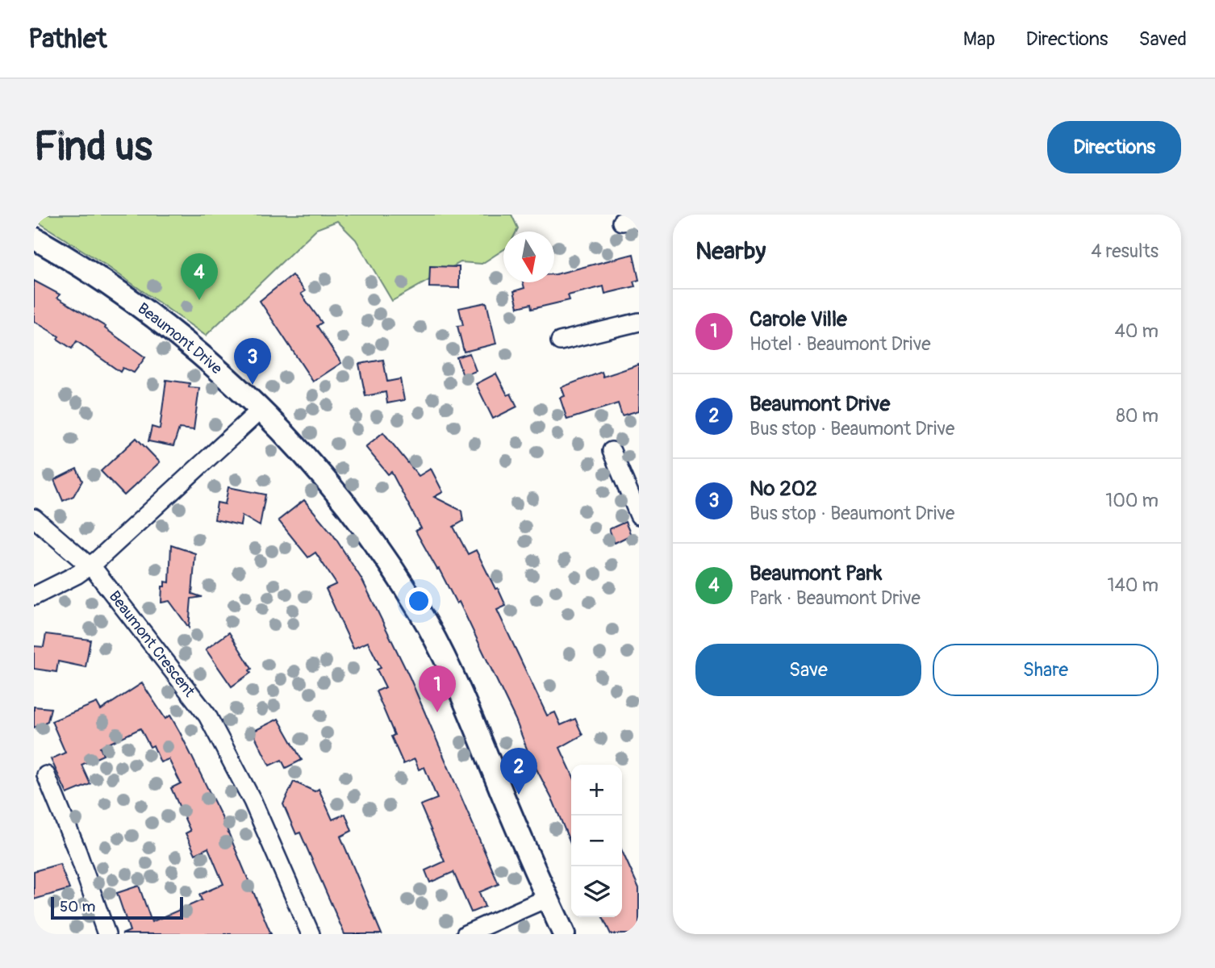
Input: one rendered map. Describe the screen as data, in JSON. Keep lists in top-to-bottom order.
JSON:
{
  "streets": {
    "street": ["Beaumont Drive", "Beaumont Crescent"]
  },
  "scale_bar": "50 m",
  "north": "bottom",
  "page": {
    "header": "Pathlet",
    "nav": ["Map", "Directions", "Saved"],
    "buttons": [
      "Directions",
      ["Save", "Share"]
    ],
    "title": "Find us",
    "heading": ["Nearby", "4 results"],
    "pins": [
      "4",
      "3",
      "1",
      "2"
    ],
    "list": [
      {
        "mark": "1",
        "name": "Carole Ville",
        "note": "Hotel · Beaumont Drive",
        "value": "40 m"
      },
      {
        "mark": "2",
        "name": "Beaumont Drive",
        "note": "Bus stop · Beaumont Drive",
        "value": "80 m"
      },
      {
        "mark": "3",
        "name": "No 202",
        "note": "Bus stop · Beaumont Drive",
        "value": "100 m"
      },
      {
        "mark": "4",
        "name": "Beaumont Park",
        "note": "Park · Beaumont Drive",
        "value": "140 m"
      }
    ],
    "map_buttons": ["+", "−"],
    "scale": "50 m"
  }
}
